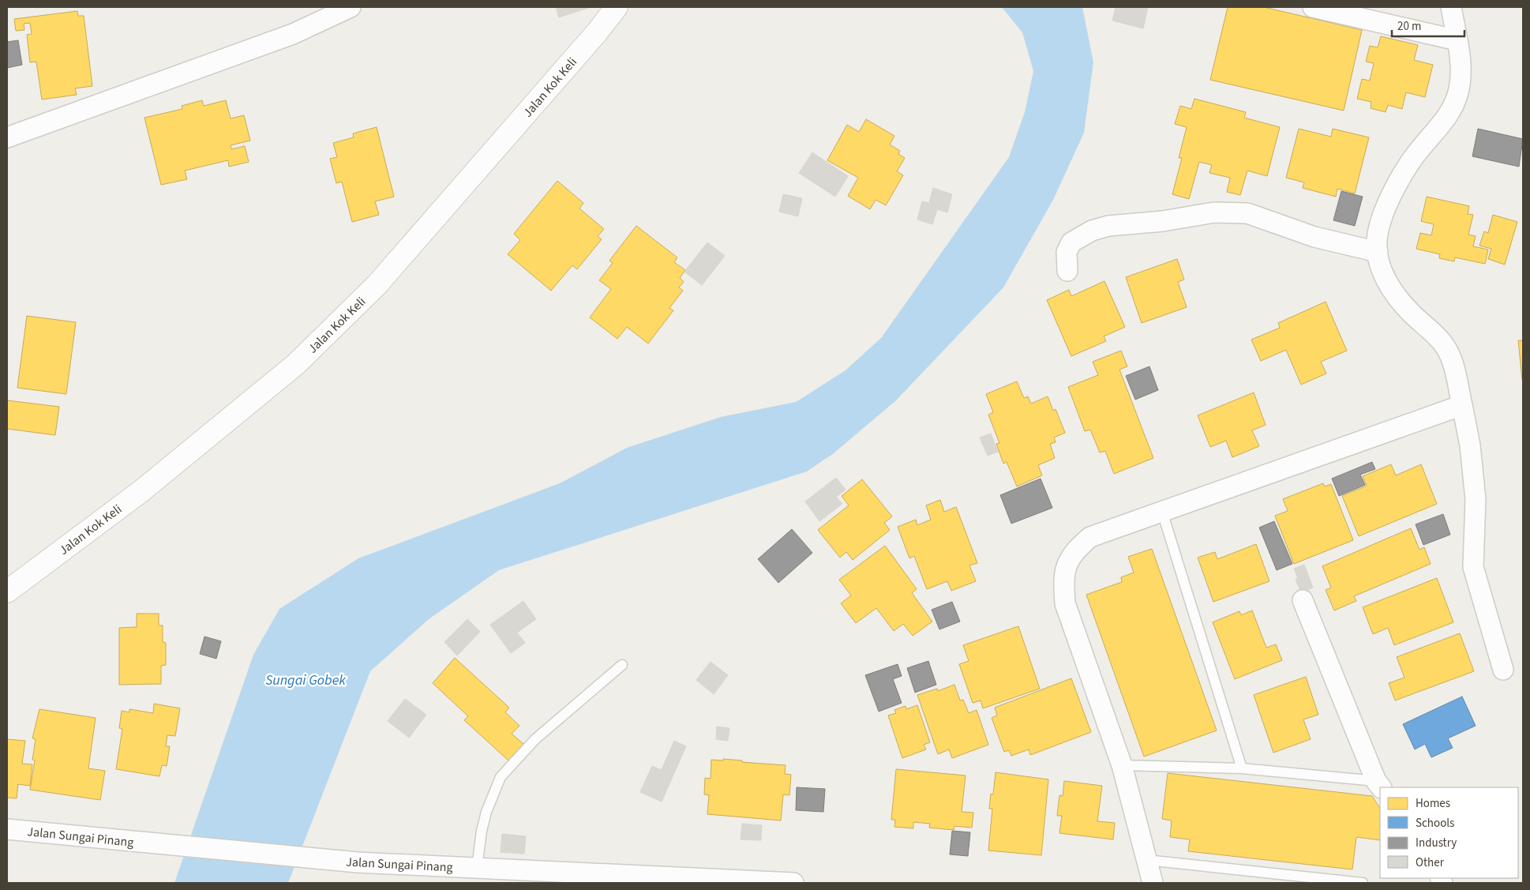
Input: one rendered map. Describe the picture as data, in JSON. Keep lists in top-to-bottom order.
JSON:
{
  "streets": {
    "street": ["Jalan Kok Keli", "Jalan Sungai Pinang"]
  },
  "water": ["Sungai Gobek"],
  "legend": [
    "Homes",
    "Schools",
    "Industry",
    "Other"
  ],
  "scale_bar": "20 m"
}
